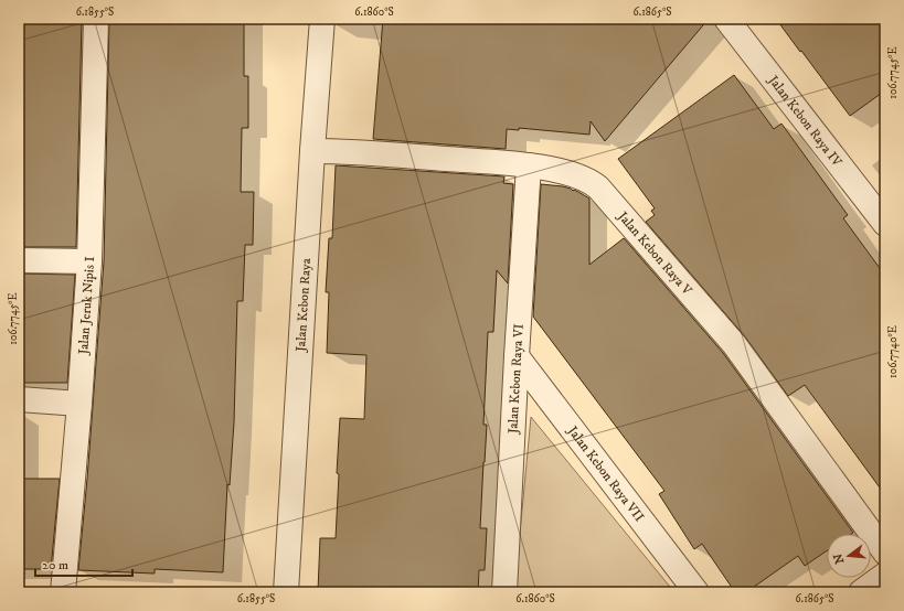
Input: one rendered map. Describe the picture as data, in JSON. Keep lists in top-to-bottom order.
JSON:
{
  "streets": {
    "street": [
      "Jalan Kebon Raya IV",
      "Jalan Kebon Raya V",
      "Jalan Jeruk Nipis I",
      "Jalan Kebon Raya",
      "Jalan Kebon Raya VI",
      "Jalan Kebon Raya VII"
    ]
  },
  "crossings": [
    ["Jalan Kebon Raya V", "Jalan Kebon Raya"],
    ["Jalan Kebon Raya V", "Jalan Kebon Raya VI"],
    ["Jalan Kebon Raya VI", "Jalan Kebon Raya VII"]
  ],
  "scale_bar": "20 m",
  "north": "left",
  "coordinates": [
    "6.1855°S",
    "6.1860°S",
    "6.1865°S",
    "106.7745°E",
    "106.7740°E"
  ]
}
